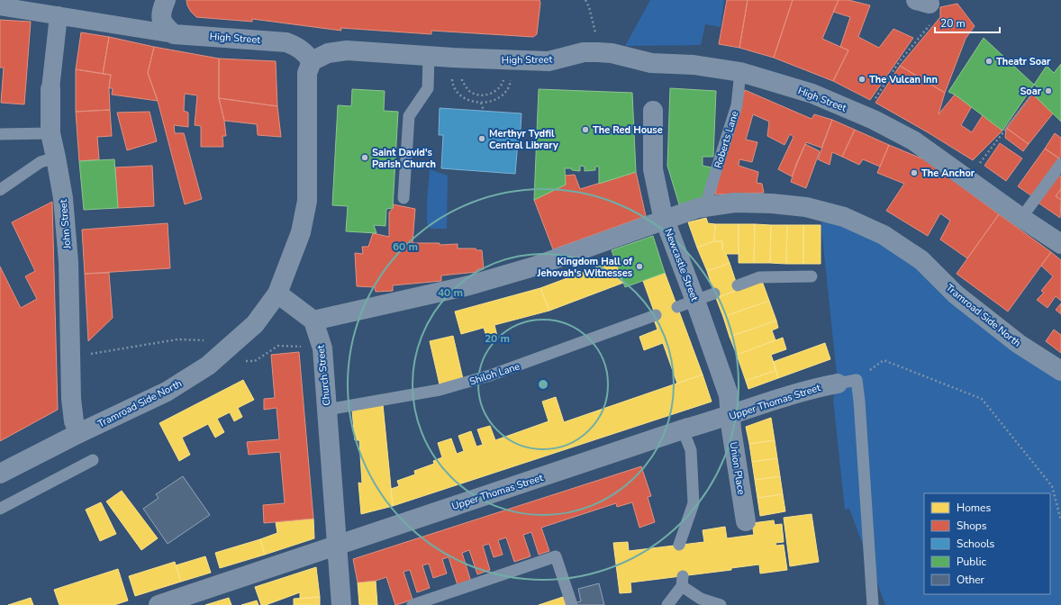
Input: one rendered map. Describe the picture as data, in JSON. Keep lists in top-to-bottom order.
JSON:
{
  "streets": {
    "street": [
      "High Street",
      "John Street",
      "Newcastle Street",
      "Tramroad Side North",
      "Church Street",
      "Upper Thomas Street",
      "Union Place"
    ],
    "lane": ["Roberts Lane", "Shiloh Lane"]
  },
  "crossings": [
    ["High Street", "Roberts Lane"],
    ["High Street", "John Street"],
    ["Roberts Lane", "Tramroad Side North"],
    ["John Street", "Tramroad Side North"],
    ["Newcastle Street", "Tramroad Side North"],
    ["Newcastle Street", "Upper Thomas Street"],
    ["Newcastle Street", "Union Place"],
    ["Tramroad Side North", "Church Street"],
    ["Shiloh Lane", "Church Street"],
    ["Church Street", "Upper Thomas Street"],
    ["Upper Thomas Street", "Union Place"]
  ],
  "places": [
    "Theatr Soar",
    "The Vulcan Inn",
    "Soar",
    "The Red House",
    "Merthyr Tydfil Central Library",
    "Saint David's Parish Church",
    "The Anchor",
    "Kingdom Hall of Jehovah's Witnesses"
  ],
  "legend": [
    "Homes",
    "Shops",
    "Schools",
    "Public",
    "Other"
  ],
  "scale_bar": "20 m",
  "rings": ["60 m", "40 m", "20 m"]
}
